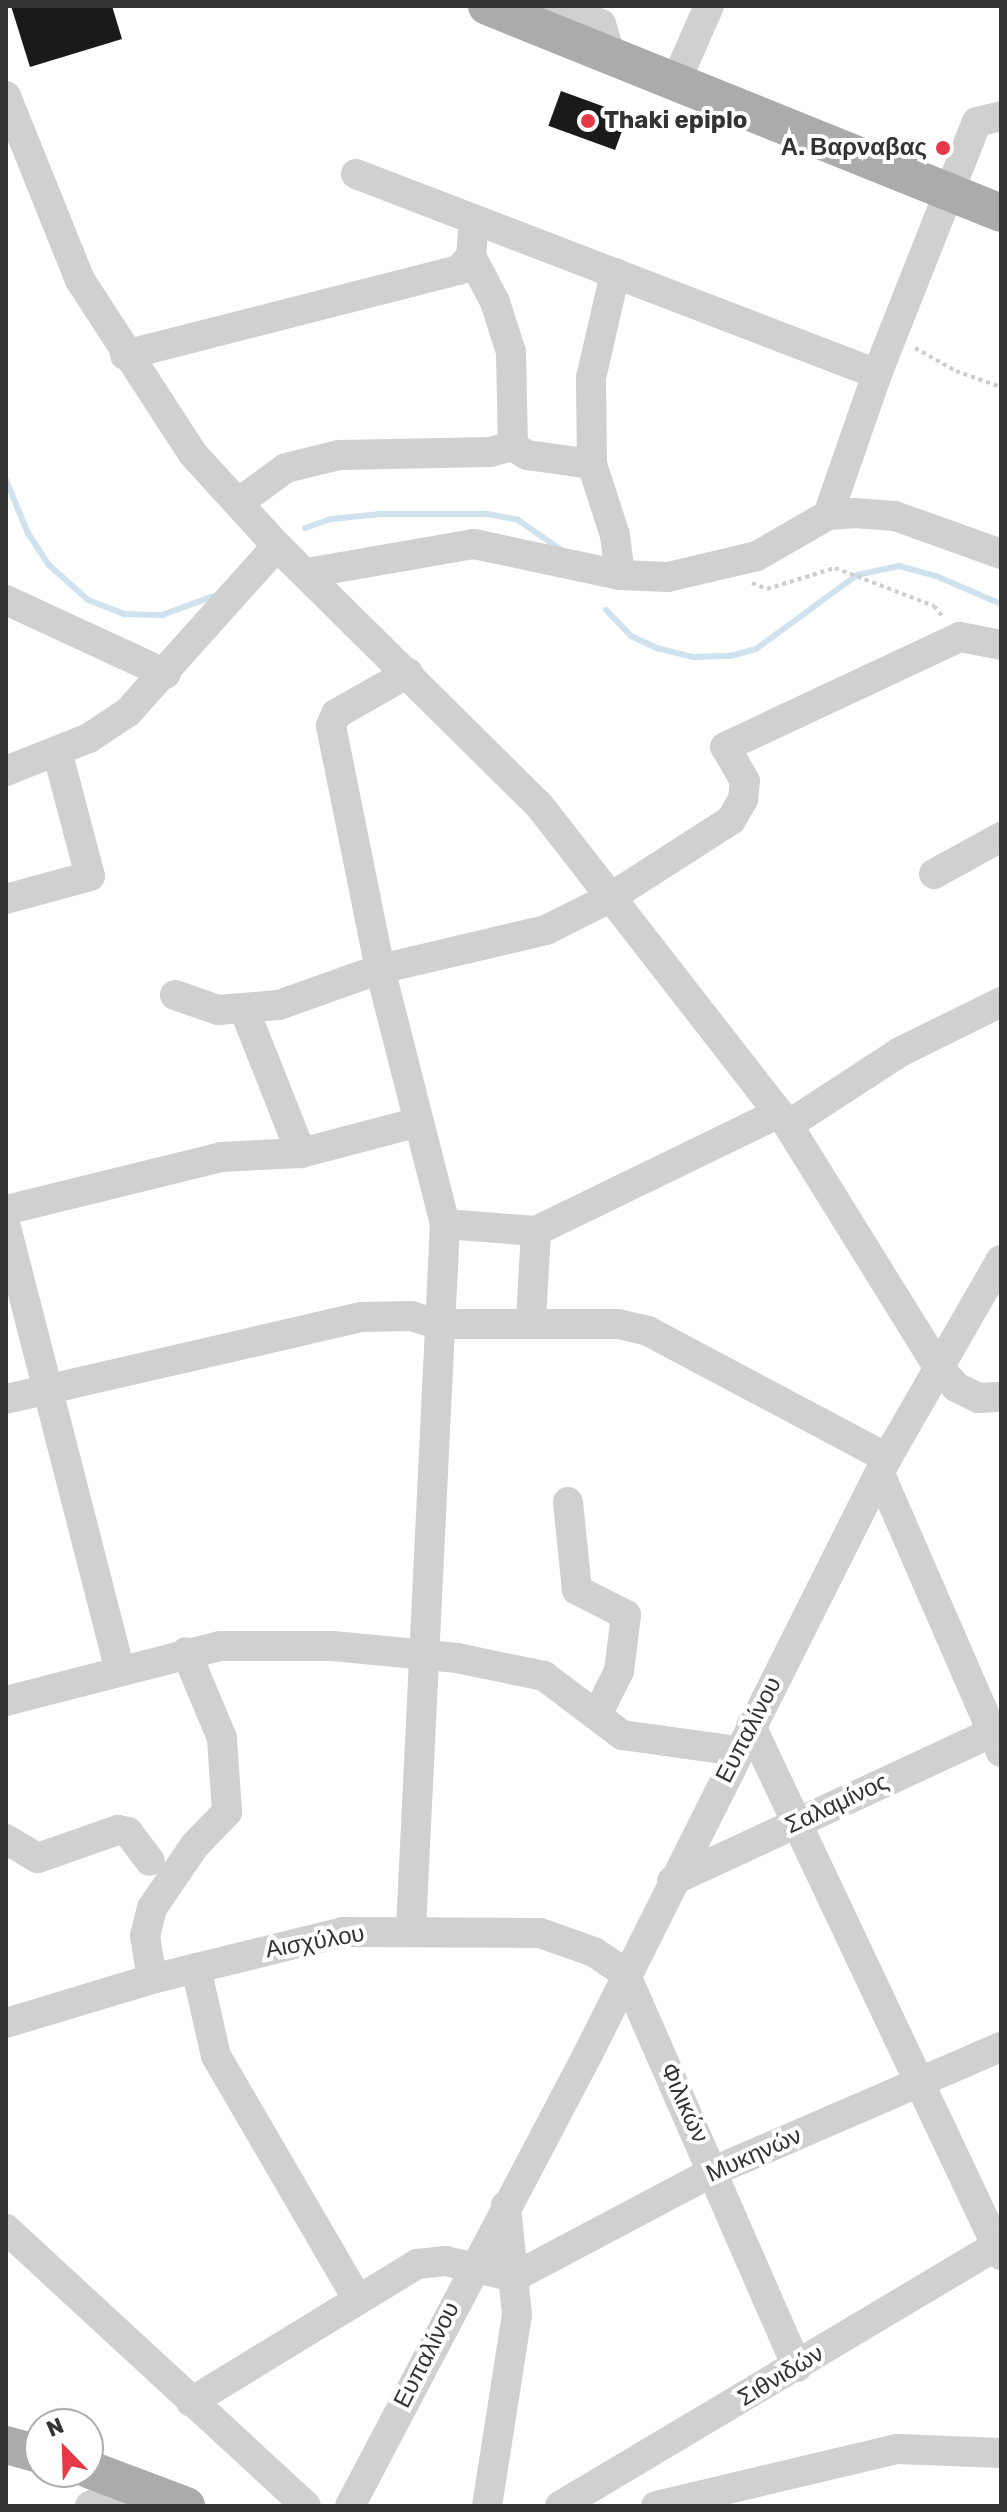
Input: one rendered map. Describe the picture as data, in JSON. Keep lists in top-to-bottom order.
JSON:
{
  "streets": {
    "street": [
      "Ευπαλίνου",
      "Σαλαμίνος",
      "Αισχύλου",
      "Φιλικών",
      "Μυκηνών",
      "Σιθνιδών"
    ]
  },
  "crossings": [
    ["Ευπαλίνου", "Σαλαμίνος"],
    ["Ευπαλίνου", "Αισχύλου"],
    ["Ευπαλίνου", "Φιλικών"],
    ["Αισχύλου", "Φιλικών"],
    ["Φιλικών", "Μυκηνών"],
    ["Φιλικών", "Σιθνιδών"]
  ],
  "places": ["Thaki epiplo", "Α. Βαρναβας"],
  "north": "top left"
}
